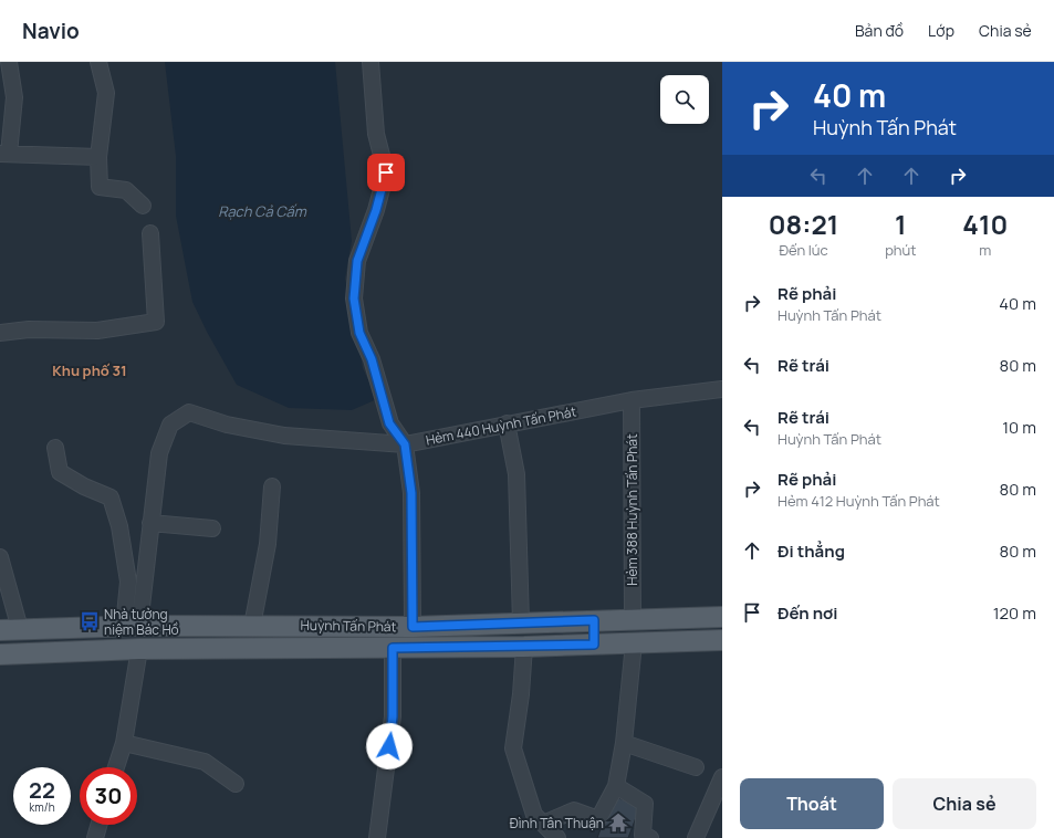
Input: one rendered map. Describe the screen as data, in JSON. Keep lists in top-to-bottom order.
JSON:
{
  "streets": {
    "main road": ["Huỳnh Tấn Phát"],
    "street": ["Hẻm 440 Huỳnh Tấn Phát", "Hẻm 388 Huỳnh Tấn Phát"]
  },
  "crossings": [
    ["Hẻm 440 Huỳnh Tấn Phát", "Hẻm 388 Huỳnh Tấn Phát"],
    ["Hẻm 440 Huỳnh Tấn Phát", "Huỳnh Tấn Phát"],
    ["Hẻm 388 Huỳnh Tấn Phát", "Huỳnh Tấn Phát"]
  ],
  "districts": ["Khu phố 31"],
  "water": ["Rạch Cả Cấm"],
  "places": {
    "bus stop": ["Nhà tưởng niệm Bác Hồ"],
    "temple": ["Đình Tân Thuận"]
  },
  "page": {
    "header": "Navio",
    "nav": ["Bản đồ", "Lớp", "Chia sẻ"],
    "turn": ["40 m", "Huỳnh Tấn Phát"],
    "eta": [
      "08:21",
      "Đến lúc",
      "1",
      "phút",
      "410",
      "m"
    ],
    "list": [
      {
        "name": "Rẽ phải",
        "note": "Huỳnh Tấn Phát",
        "value": "40 m"
      },
      {
        "name": "Rẽ trái",
        "value": "80 m"
      },
      {
        "name": "Rẽ trái",
        "note": "Huỳnh Tấn Phát",
        "value": "10 m"
      },
      {
        "name": "Rẽ phải",
        "note": "Hẻm 412 Huỳnh Tấn Phát",
        "value": "80 m"
      },
      {
        "name": "Đi thẳng",
        "value": "80 m"
      },
      {
        "name": "Đến nơi",
        "value": "120 m"
      }
    ],
    "speed": "22 km/h",
    "limit": "30",
    "buttons": ["Thoát", "Chia sẻ"]
  }
}
